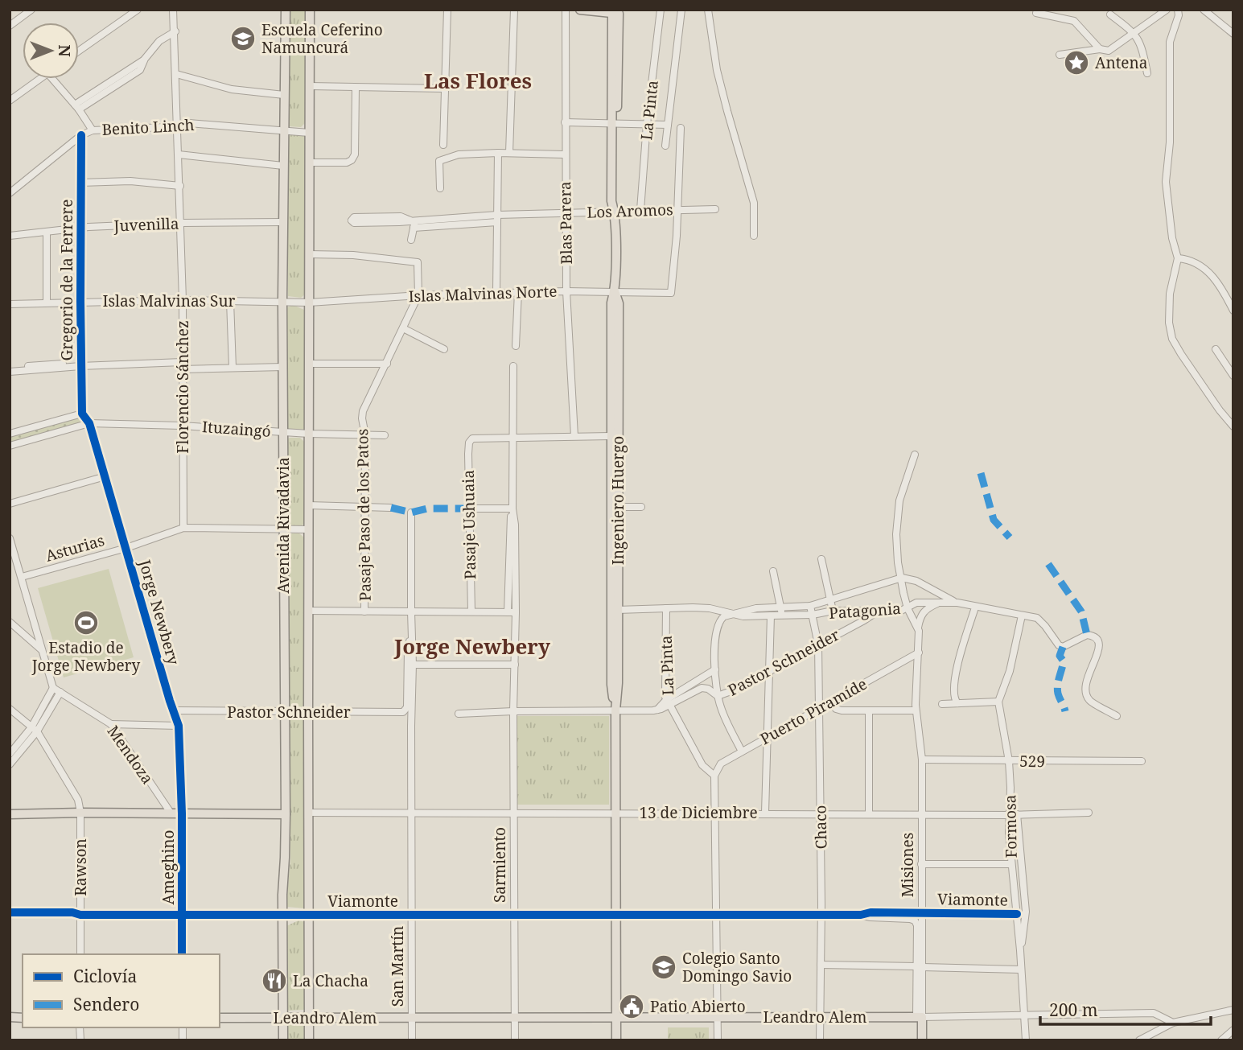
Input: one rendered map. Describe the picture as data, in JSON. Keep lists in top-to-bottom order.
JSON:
{
  "streets": {
    "main road": [
      "Ingeniero Huergo",
      "Avenida Rivadavia",
      "Misiones",
      "Leandro Alem"
    ],
    "street": [
      "La Pinta",
      "Benito Linch",
      "Los Aromos",
      "Blas Parera",
      "Juvenilla",
      "Gregorio de la Ferrere",
      "Islas Malvinas Norte",
      "Islas Malvinas Sur",
      "Florencio Sánchez",
      "Ituzaingó",
      "Pasaje Paso de los Patos",
      "Pasaje Ushuaia",
      "Asturias",
      "Patagonia",
      "Jorge Newbery",
      "Pastor Schneider",
      "Puerto Piramíde",
      "Mendoza",
      "529",
      "13 de Diciembre",
      "Formosa",
      "Chaco",
      "Sarmiento",
      "Rawson",
      "Ameghino",
      "Viamonte",
      "San Martín"
    ]
  },
  "crossings": [
    ["La Pinta", "Los Aromos"],
    ["La Pinta", "Patagonia"],
    ["La Pinta", "Pastor Schneider"],
    ["La Pinta", "Puerto Piramíde"],
    ["Benito Linch", "Gregorio de la Ferrere"],
    ["Benito Linch", "Florencio Sánchez"],
    ["Benito Linch", "Avenida Rivadavia"],
    ["Los Aromos", "Blas Parera"],
    ["Los Aromos", "Islas Malvinas Norte"],
    ["Los Aromos", "Ingeniero Huergo"],
    ["Blas Parera", "Islas Malvinas Norte"],
    ["Juvenilla", "Gregorio de la Ferrere"],
    ["Juvenilla", "Florencio Sánchez"],
    ["Juvenilla", "Avenida Rivadavia"],
    ["Gregorio de la Ferrere", "Islas Malvinas Sur"],
    ["Islas Malvinas Norte", "Islas Malvinas Sur"],
    ["Islas Malvinas Norte", "Ingeniero Huergo"],
    ["Islas Malvinas Norte", "Pasaje Paso de los Patos"],
    ["Islas Malvinas Norte", "Avenida Rivadavia"],
    ["Islas Malvinas Sur", "Florencio Sánchez"],
    ["Islas Malvinas Sur", "Avenida Rivadavia"],
    ["Florencio Sánchez", "Ituzaingó"],
    ["Florencio Sánchez", "Asturias"],
    ["Ituzaingó", "Pasaje Paso de los Patos"],
    ["Ituzaingó", "Avenida Rivadavia"],
    ["Ituzaingó", "Jorge Newbery"],
    ["Ingeniero Huergo", "Patagonia"],
    ["Ingeniero Huergo", "Pastor Schneider"],
    ["Ingeniero Huergo", "13 de Diciembre"],
    ["Ingeniero Huergo", "Viamonte"],
    ["Ingeniero Huergo", "Leandro Alem"],
    ["Pasaje Paso de los Patos", "Avenida Rivadavia"],
    ["Pasaje Ushuaia", "Sarmiento"],
    ["Avenida Rivadavia", "Asturias"],
    ["Avenida Rivadavia", "Pastor Schneider"],
    ["Avenida Rivadavia", "13 de Diciembre"],
    ["Avenida Rivadavia", "Viamonte"],
    ["Avenida Rivadavia", "Leandro Alem"],
    ["Asturias", "Jorge Newbery"],
    ["Patagonia", "Pastor Schneider"],
    ["Patagonia", "Chaco"],
    ["Jorge Newbery", "Pastor Schneider"],
    ["Jorge Newbery", "Ameghino"],
    ["Pastor Schneider", "Chaco"],
    ["Pastor Schneider", "Sarmiento"],
    ["Pastor Schneider", "San Martín"],
    ["Puerto Piramíde", "Chaco"],
    ["Puerto Piramíde", "Misiones"],
    ["529", "Formosa"],
    ["529", "Misiones"],
    ["13 de Diciembre", "Formosa"],
    ["13 de Diciembre", "Chaco"],
    ["13 de Diciembre", "Sarmiento"],
    ["13 de Diciembre", "Misiones"],
    ["13 de Diciembre", "San Martín"],
    ["Formosa", "Viamonte"],
    ["Formosa", "Leandro Alem"],
    ["Chaco", "Viamonte"],
    ["Chaco", "Leandro Alem"],
    ["Sarmiento", "Viamonte"],
    ["Sarmiento", "Leandro Alem"],
    ["Misiones", "Viamonte"],
    ["Misiones", "Leandro Alem"],
    ["Rawson", "Viamonte"],
    ["Ameghino", "Viamonte"],
    ["Viamonte", "San Martín"],
    ["San Martín", "Leandro Alem"]
  ],
  "districts": ["Las Flores", "Jorge Newbery"],
  "places": {
    "school or university": ["Escuela Ceferino Namuncurá", "Colegio Santo Domingo Savio"],
    "place": ["Antena"],
    "sports": ["Estadio de Jorge Newbery"],
    "restaurant": ["La Chacha"],
    "public building": ["Patio Abierto"]
  },
  "legend": ["Ciclovía", "Sendero"],
  "scale_bar": "200 m",
  "north": "right"
}
